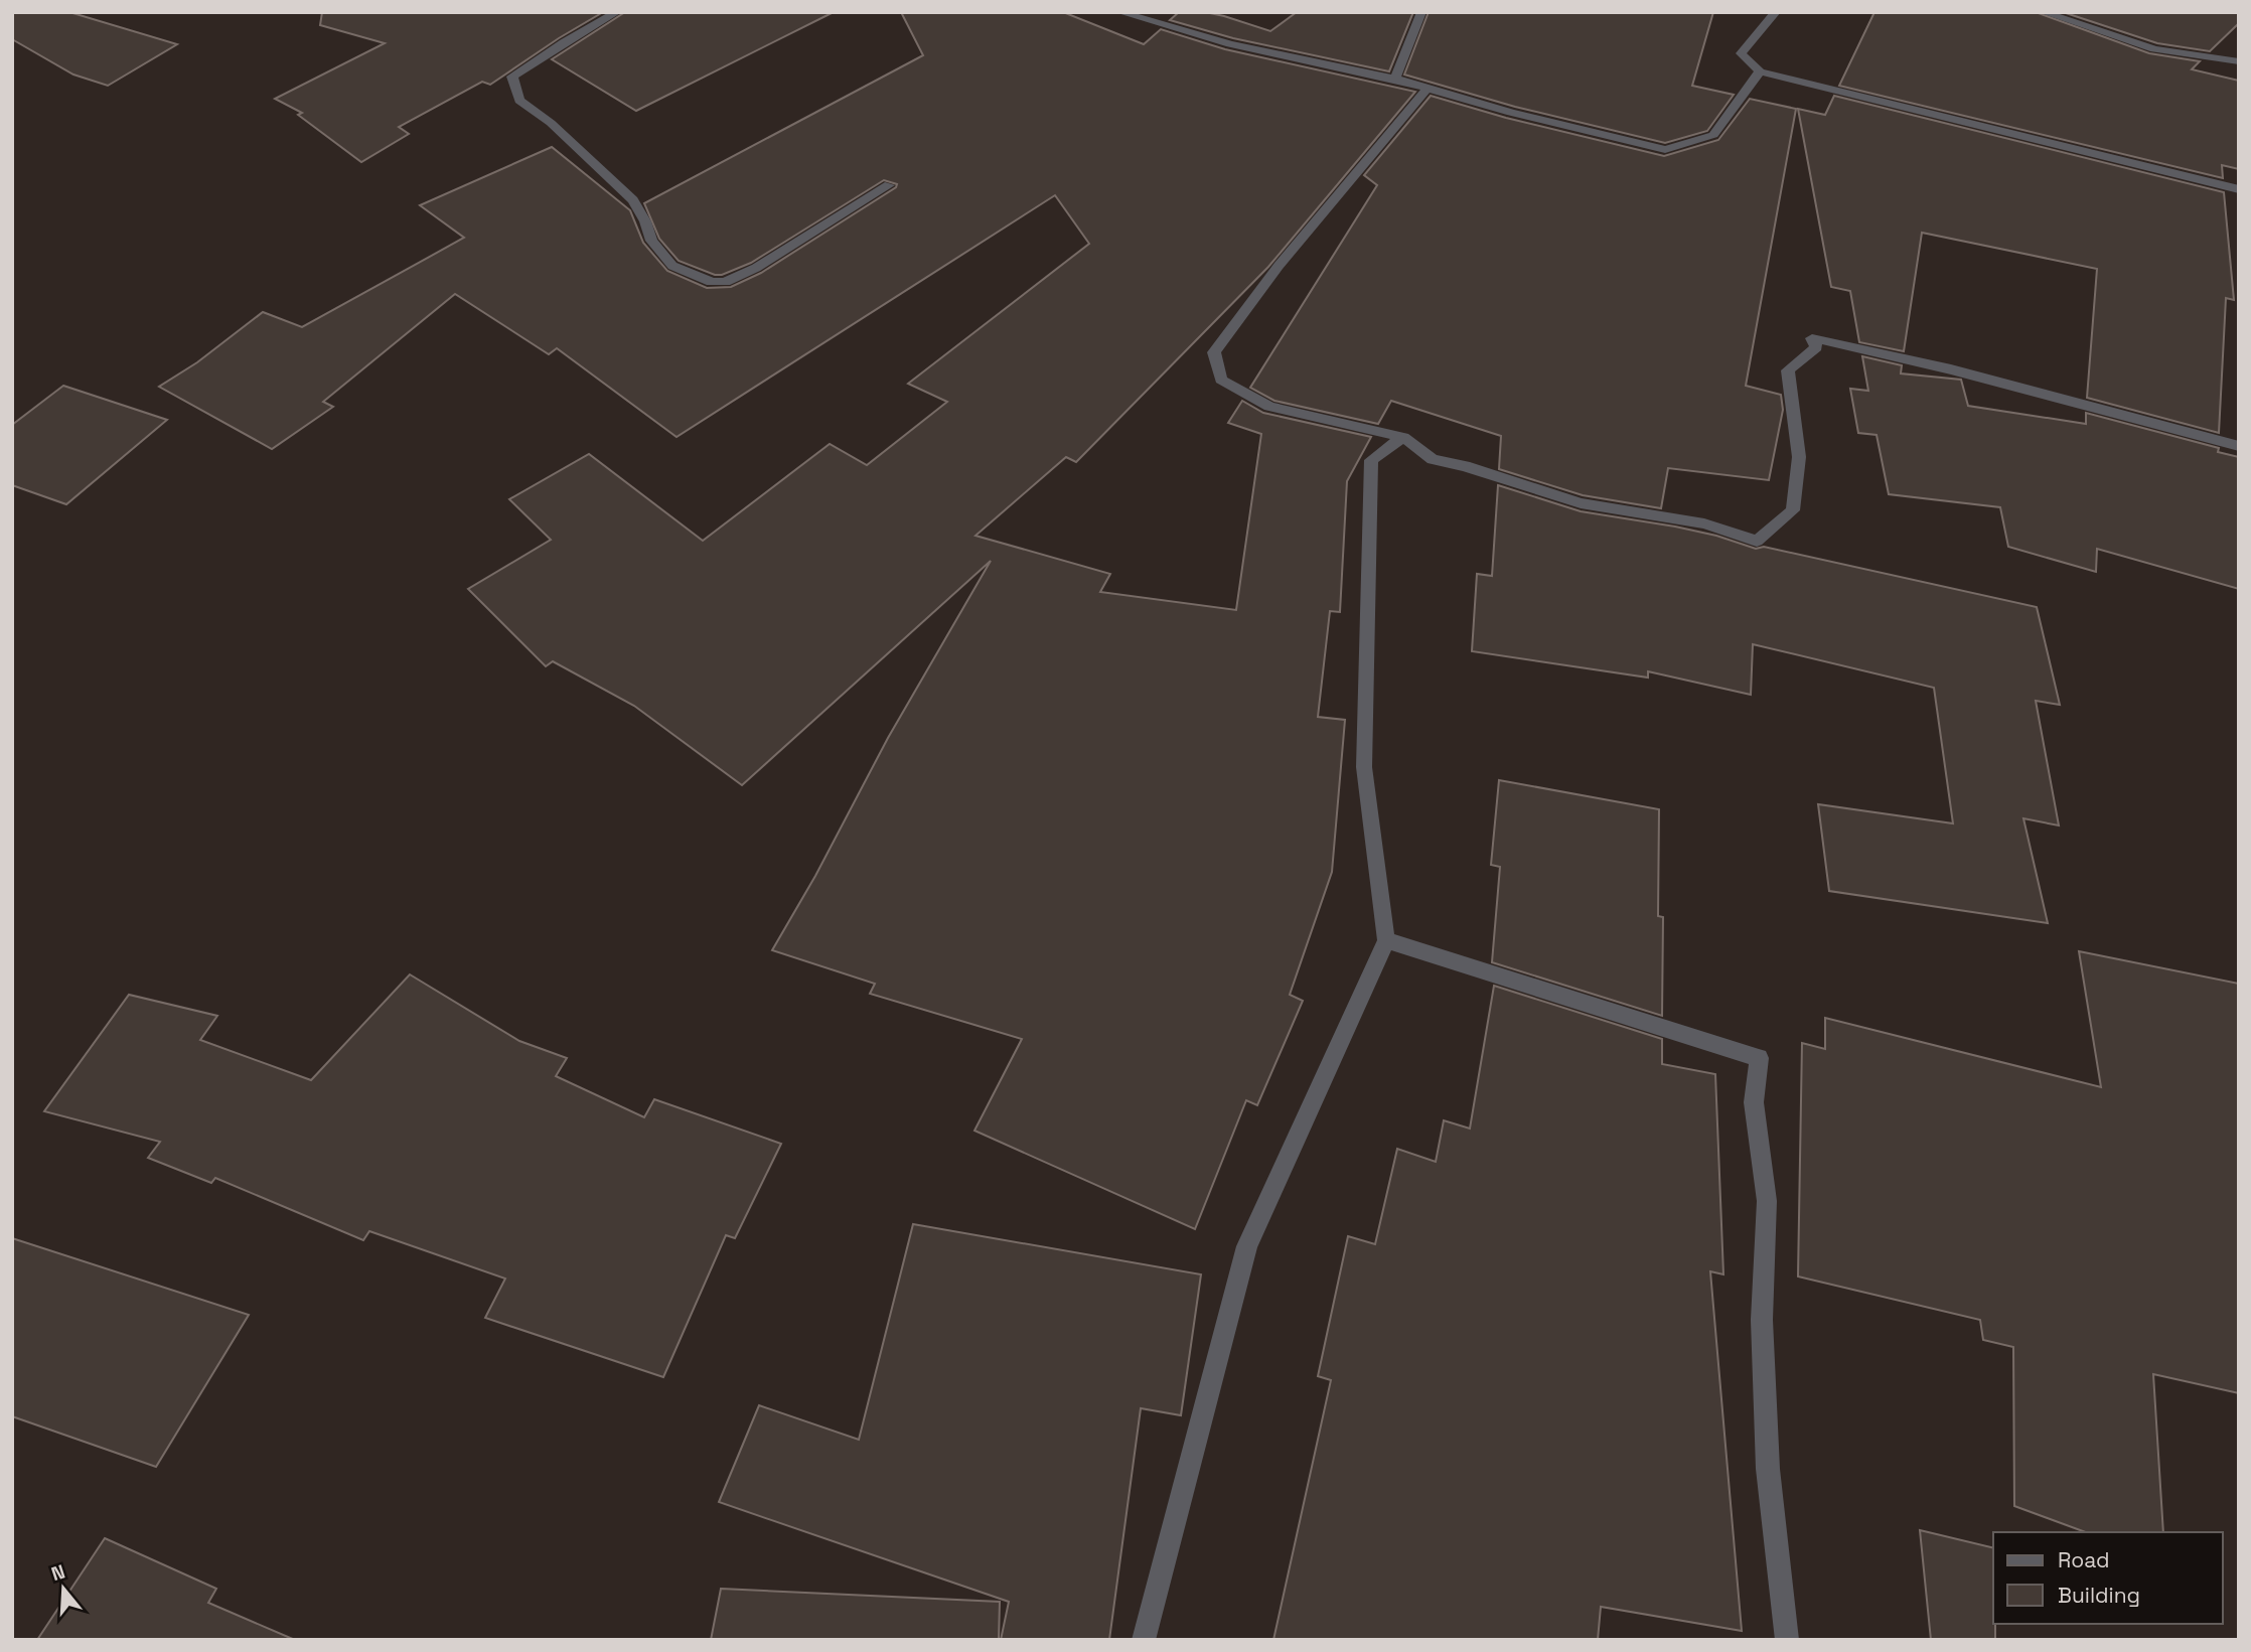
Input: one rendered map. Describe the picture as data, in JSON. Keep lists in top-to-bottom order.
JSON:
{
  "legend": ["Road", "Building"],
  "north": "top"
}
